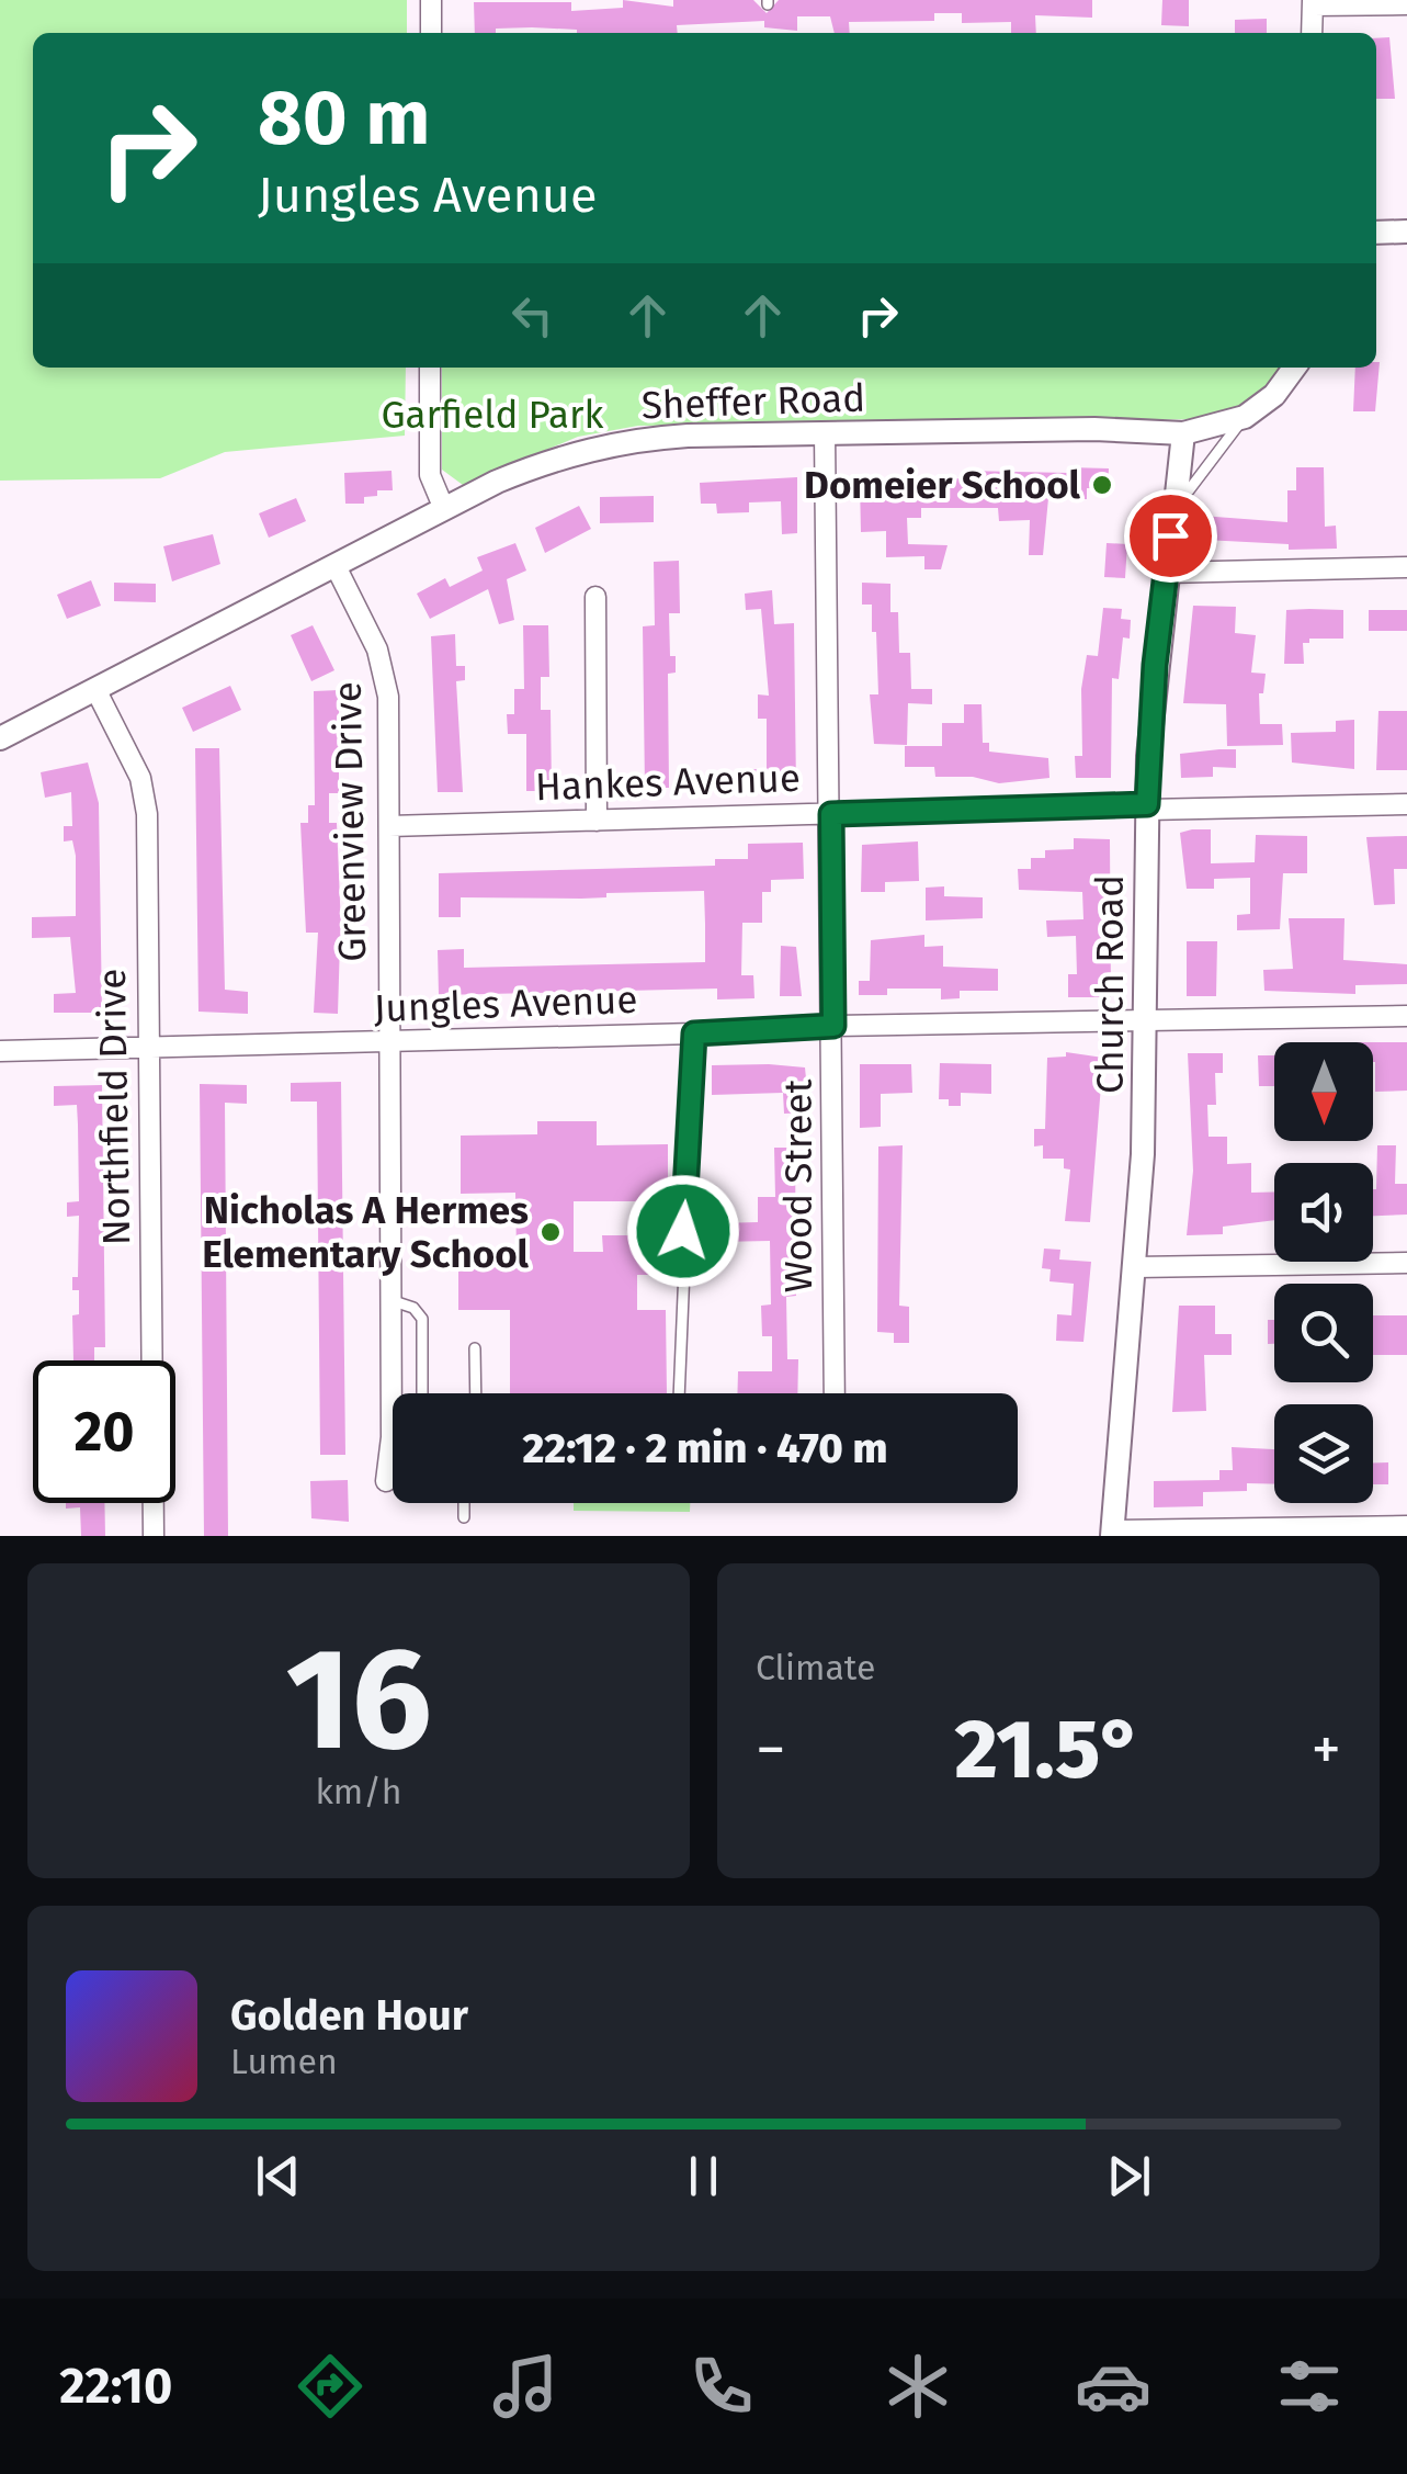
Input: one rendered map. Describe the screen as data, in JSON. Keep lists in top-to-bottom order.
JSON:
{
  "streets": {
    "street": [
      "Sheffer Road",
      "Hankes Avenue",
      "Greenview Drive",
      "Church Road",
      "Jungles Avenue",
      "Northfield Drive",
      "Wood Street"
    ]
  },
  "crossings": [
    ["Sheffer Road", "Greenview Drive"],
    ["Sheffer Road", "Church Road"],
    ["Sheffer Road", "Northfield Drive"],
    ["Sheffer Road", "Wood Street"],
    ["Hankes Avenue", "Greenview Drive"],
    ["Hankes Avenue", "Church Road"],
    ["Hankes Avenue", "Wood Street"],
    ["Greenview Drive", "Jungles Avenue"],
    ["Church Road", "Jungles Avenue"],
    ["Jungles Avenue", "Northfield Drive"],
    ["Jungles Avenue", "Wood Street"]
  ],
  "parks": ["Garfield Park"],
  "places": ["Domeier School", "Nicholas A Hermes Elementary School"],
  "north": "bottom",
  "page": {
    "turn": ["80 m", "Jungles Avenue"],
    "limit": "20",
    "trip": "22:12 · 2 min · 470 m",
    "tile": [
      ["16", "km/h"],
      "Climate"
    ],
    "heat": ["−", "21.5°", "+"],
    "song": ["Golden Hour", "Lumen"],
    "tabs": "22:10"
  }
}
